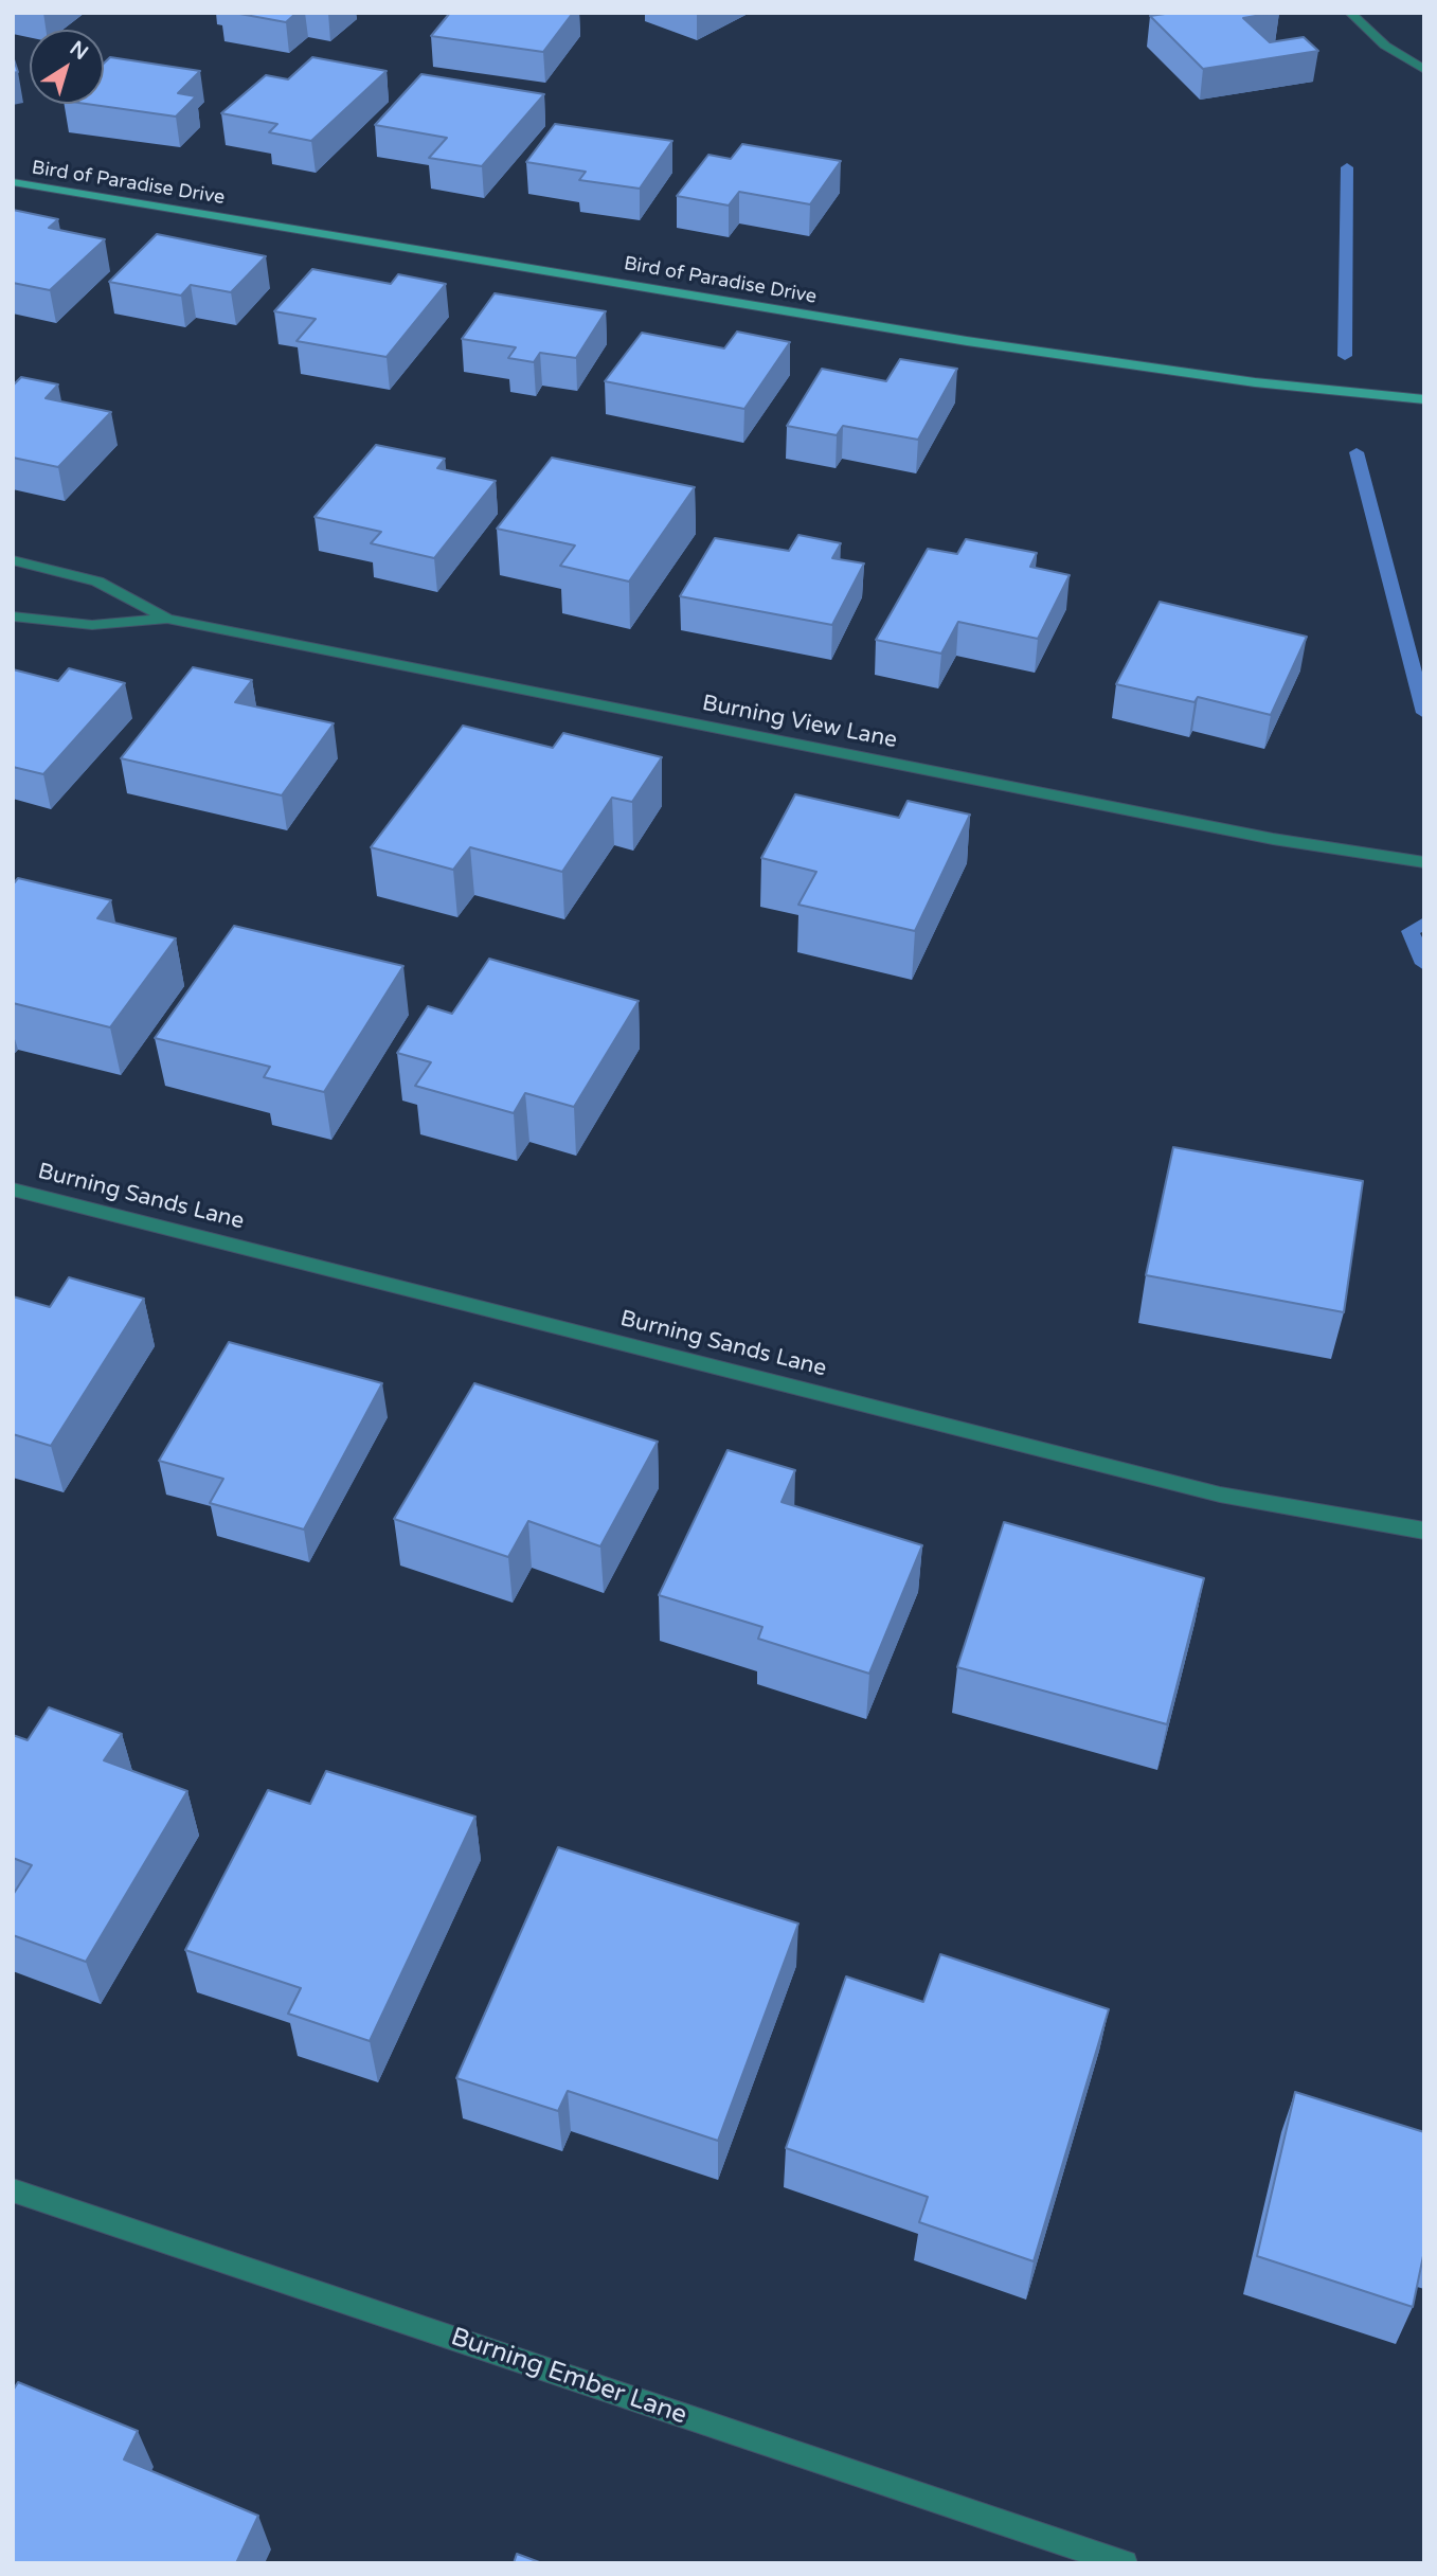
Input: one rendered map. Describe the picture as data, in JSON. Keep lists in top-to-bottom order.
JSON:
{
  "streets": {
    "street": [
      "Bird of Paradise Drive",
      "Burning View Lane",
      "Burning Sands Lane",
      "Burning Ember Lane"
    ]
  },
  "north": "top right"
}
